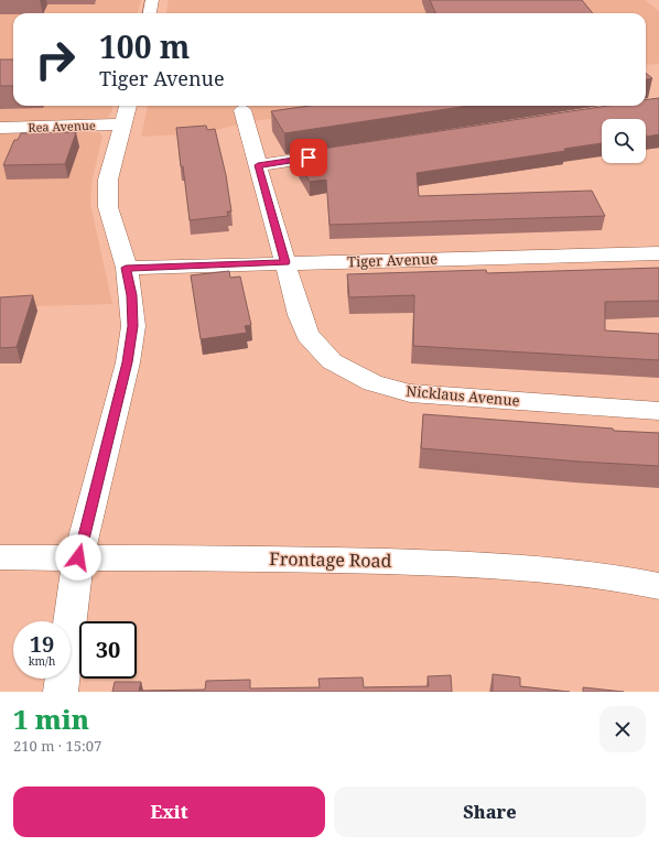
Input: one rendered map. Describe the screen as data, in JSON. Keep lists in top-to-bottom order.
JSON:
{
  "streets": {
    "street": [
      "Rea Avenue",
      "Tiger Avenue",
      "Nicklaus Avenue",
      "Frontage Road"
    ]
  },
  "crossings": [
    ["Tiger Avenue", "Nicklaus Avenue"]
  ],
  "page": {
    "turn": ["100 m", "Tiger Avenue"],
    "speed": "19 km/h",
    "limit": "30",
    "heading": ["1 min", "210 m · 15:07"],
    "buttons": ["Exit", "Share"]
  }
}
